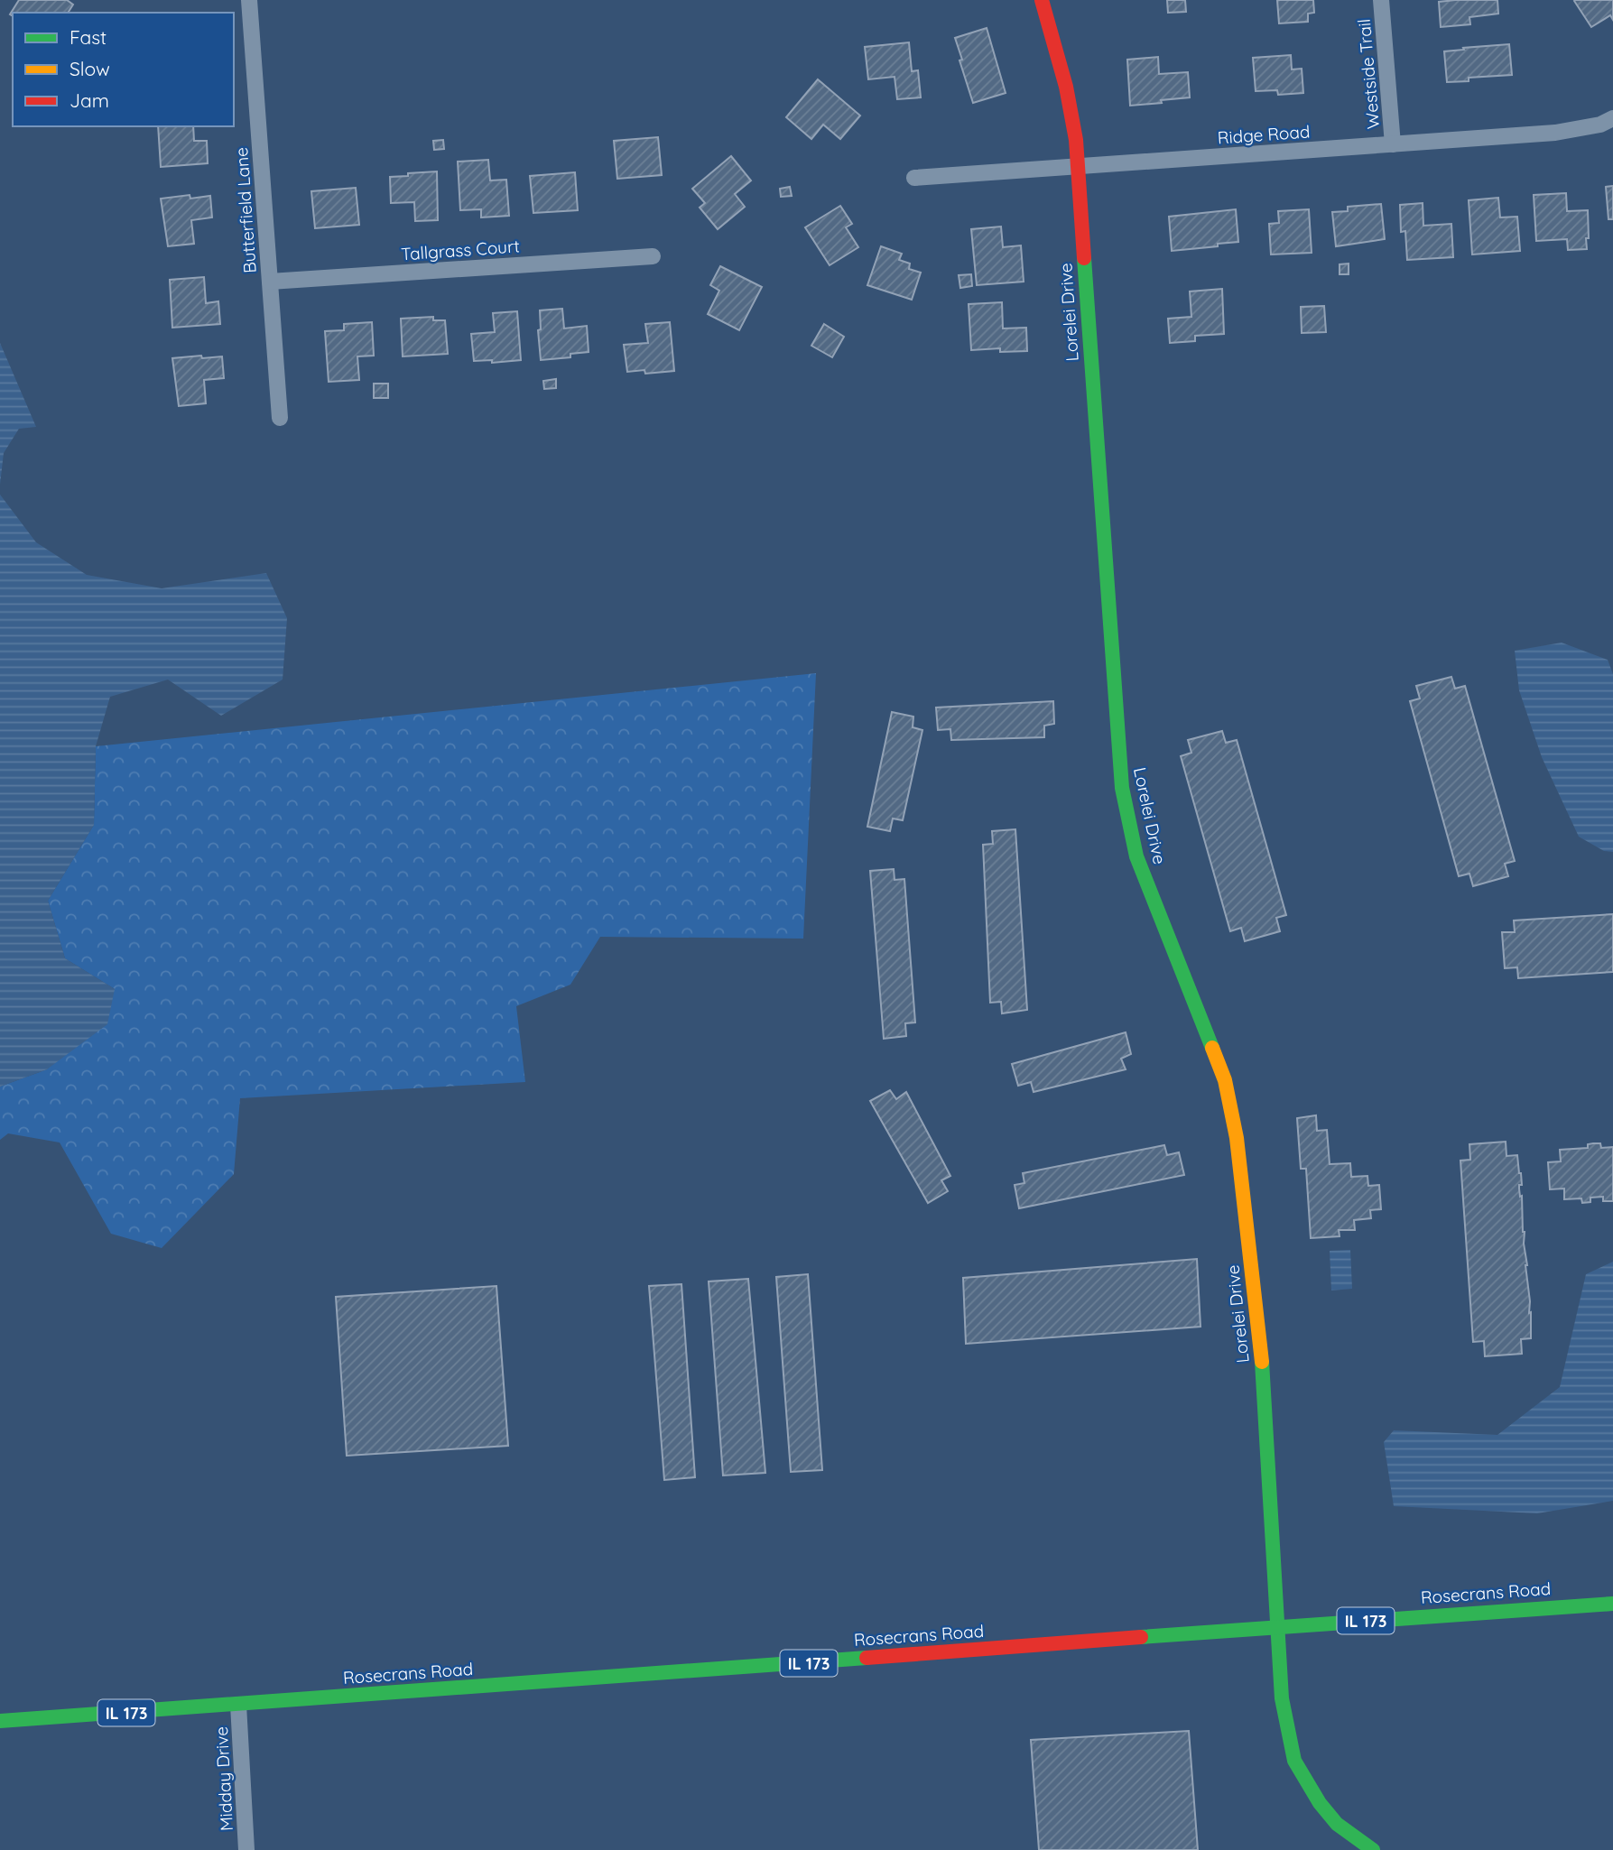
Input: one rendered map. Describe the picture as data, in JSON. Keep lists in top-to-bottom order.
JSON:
{
  "streets": {
    "street": [
      "Westside Trail",
      "Ridge Road",
      "Butterfield Lane",
      "Tallgrass Court",
      "Lorelei Drive",
      "Rosecrans Road",
      "IL 173",
      "Midday Drive"
    ]
  },
  "crossings": [
    ["Westside Trail", "Ridge Road"],
    ["Ridge Road", "Lorelei Drive"],
    ["Butterfield Lane", "Tallgrass Court"],
    ["Lorelei Drive", "Rosecrans Road"],
    ["Rosecrans Road", "Midday Drive"]
  ],
  "legend": ["Fast", "Slow", "Jam"]
}
